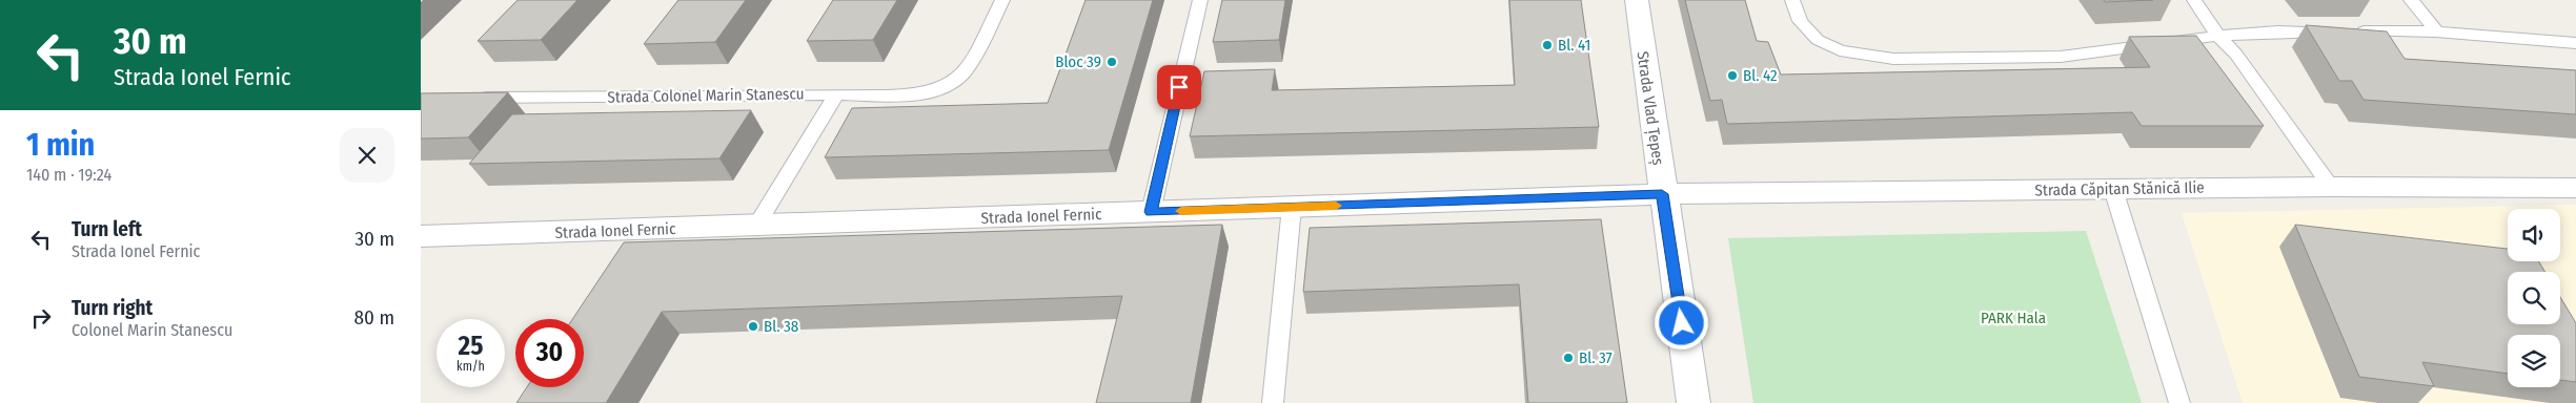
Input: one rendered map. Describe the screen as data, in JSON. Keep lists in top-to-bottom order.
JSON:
{
  "streets": {
    "street": ["Strada Vlad Țepeș", "Strada Căpitan Stănică Ilie", "Strada Ionel Fernic"],
    "lane": ["Strada Colonel Marin Stanescu"]
  },
  "crossings": [
    ["Strada Colonel Marin Stanescu", "Strada Ionel Fernic"],
    ["Strada Vlad Țepeș", "Strada Căpitan Stănică Ilie"],
    ["Strada Vlad Țepeș", "Strada Ionel Fernic"],
    ["Strada Căpitan Stănică Ilie", "Strada Ionel Fernic"]
  ],
  "parks": ["PARK Hala"],
  "places": [
    "Bl. 41",
    "Bloc 39",
    "Bl. 42",
    "Bl. 38",
    "Bl. 37"
  ],
  "page": {
    "turn": ["30 m", "Strada Ionel Fernic"],
    "heading": ["1 min", "140 m · 19:24"],
    "list": [
      {
        "name": "Turn left",
        "note": "Strada Ionel Fernic",
        "value": "30 m"
      },
      {
        "name": "Turn right",
        "note": "Colonel Marin Stanescu",
        "value": "80 m"
      }
    ],
    "speed": "25 km/h",
    "limit": "30"
  }
}
